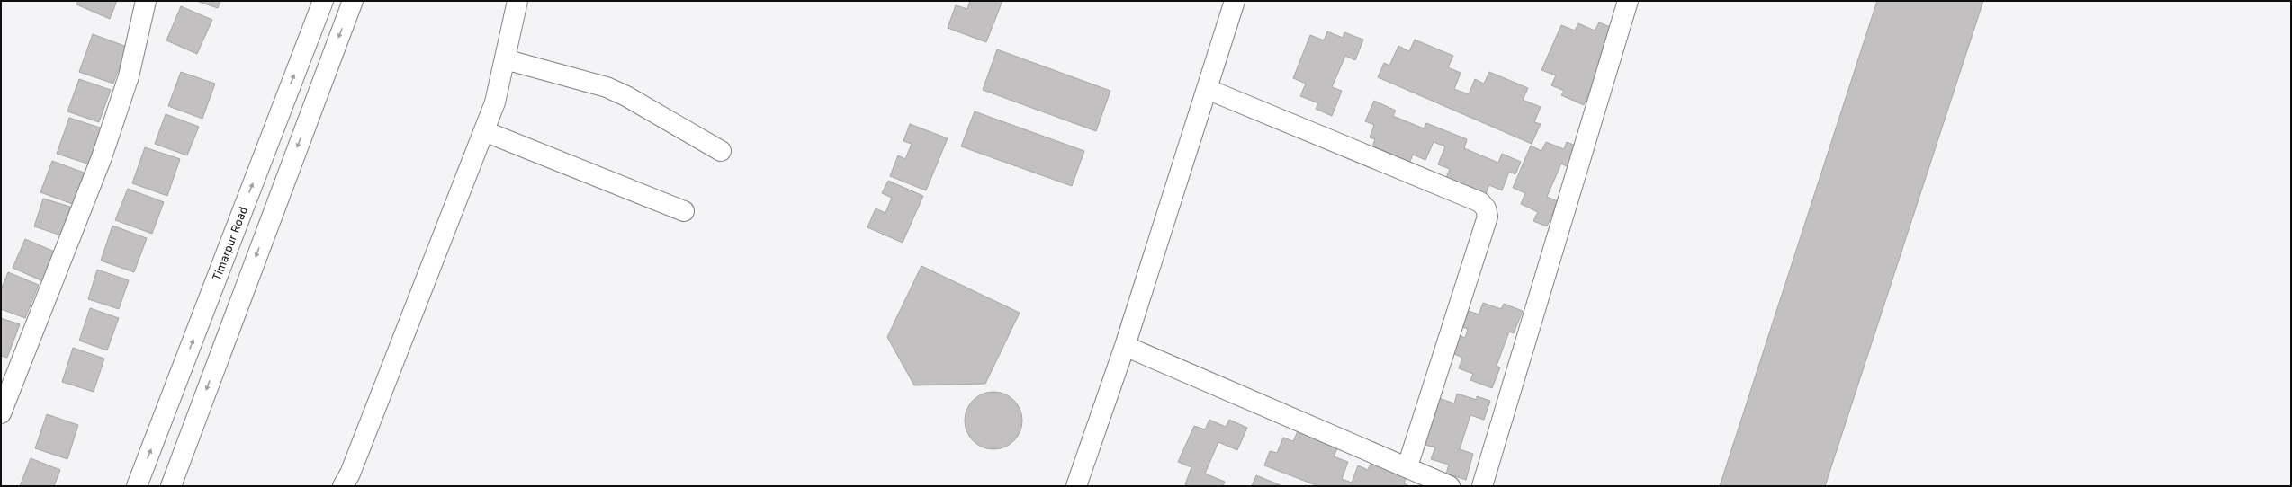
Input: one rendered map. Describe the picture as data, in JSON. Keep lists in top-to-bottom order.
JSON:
{
  "streets": {
    "street": ["Timarpur Road"]
  }
}
